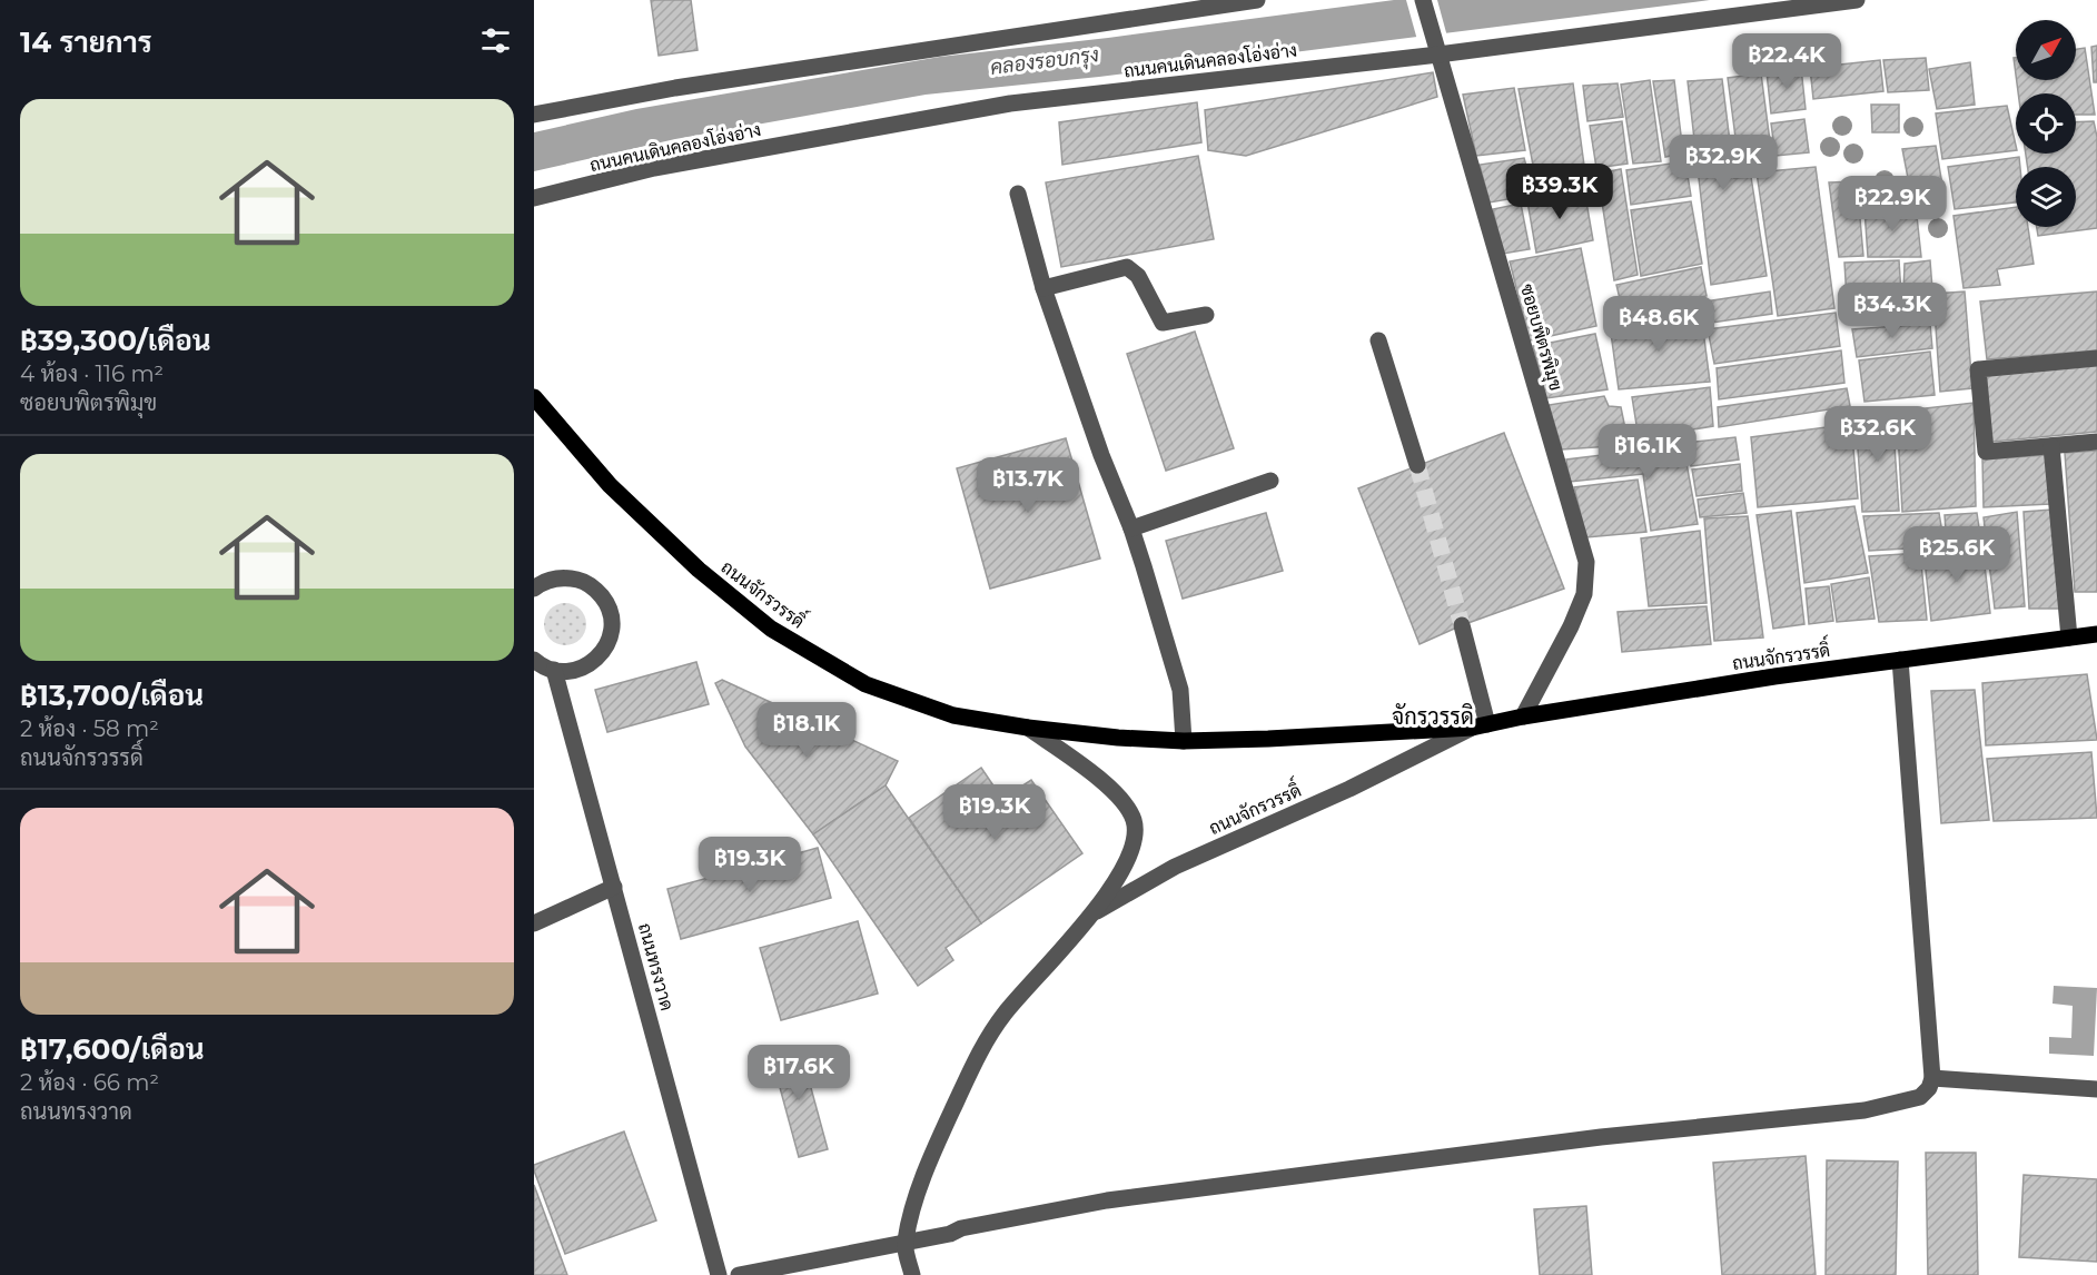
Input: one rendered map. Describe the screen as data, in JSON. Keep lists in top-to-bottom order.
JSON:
{
  "streets": {
    "main road": ["ถนนจักรวรรดิ์"],
    "street": ["ถนนคนเดินคลองโอ่งอ่าง", "ซอยบพิตรพิมุข", "ถนนทรงวาด"]
  },
  "crossings": [
    ["ถนนคนเดินคลองโอ่งอ่าง", "ซอยบพิตรพิมุข"],
    ["ซอยบพิตรพิมุข", "ถนนจักรวรรดิ์"]
  ],
  "districts": ["จักรวรรดิ"],
  "water": ["คลองรอบกรุง"],
  "north": "top right",
  "page": {
    "heading": "14 รายการ",
    "price": [
      "฿22.4K",
      "฿32.9K",
      "฿39.3K",
      "฿22.9K",
      "฿34.3K",
      "฿48.6K",
      "฿32.6K",
      "฿16.1K",
      "฿13.7K",
      "฿25.6K",
      "฿18.1K",
      "฿19.3K",
      "฿19.3K",
      "฿17.6K"
    ],
    "list": [
      {
        "name": "฿39,300/เดือน",
        "note": "4 ห้อง · 116 m² · ซอยบพิตรพิมุข"
      },
      {
        "name": "฿13,700/เดือน",
        "note": "2 ห้อง · 58 m² · ถนนจักรวรรดิ์"
      },
      {
        "name": "฿17,600/เดือน",
        "note": "2 ห้อง · 66 m² · ถนนทรงวาด"
      }
    ]
  }
}
